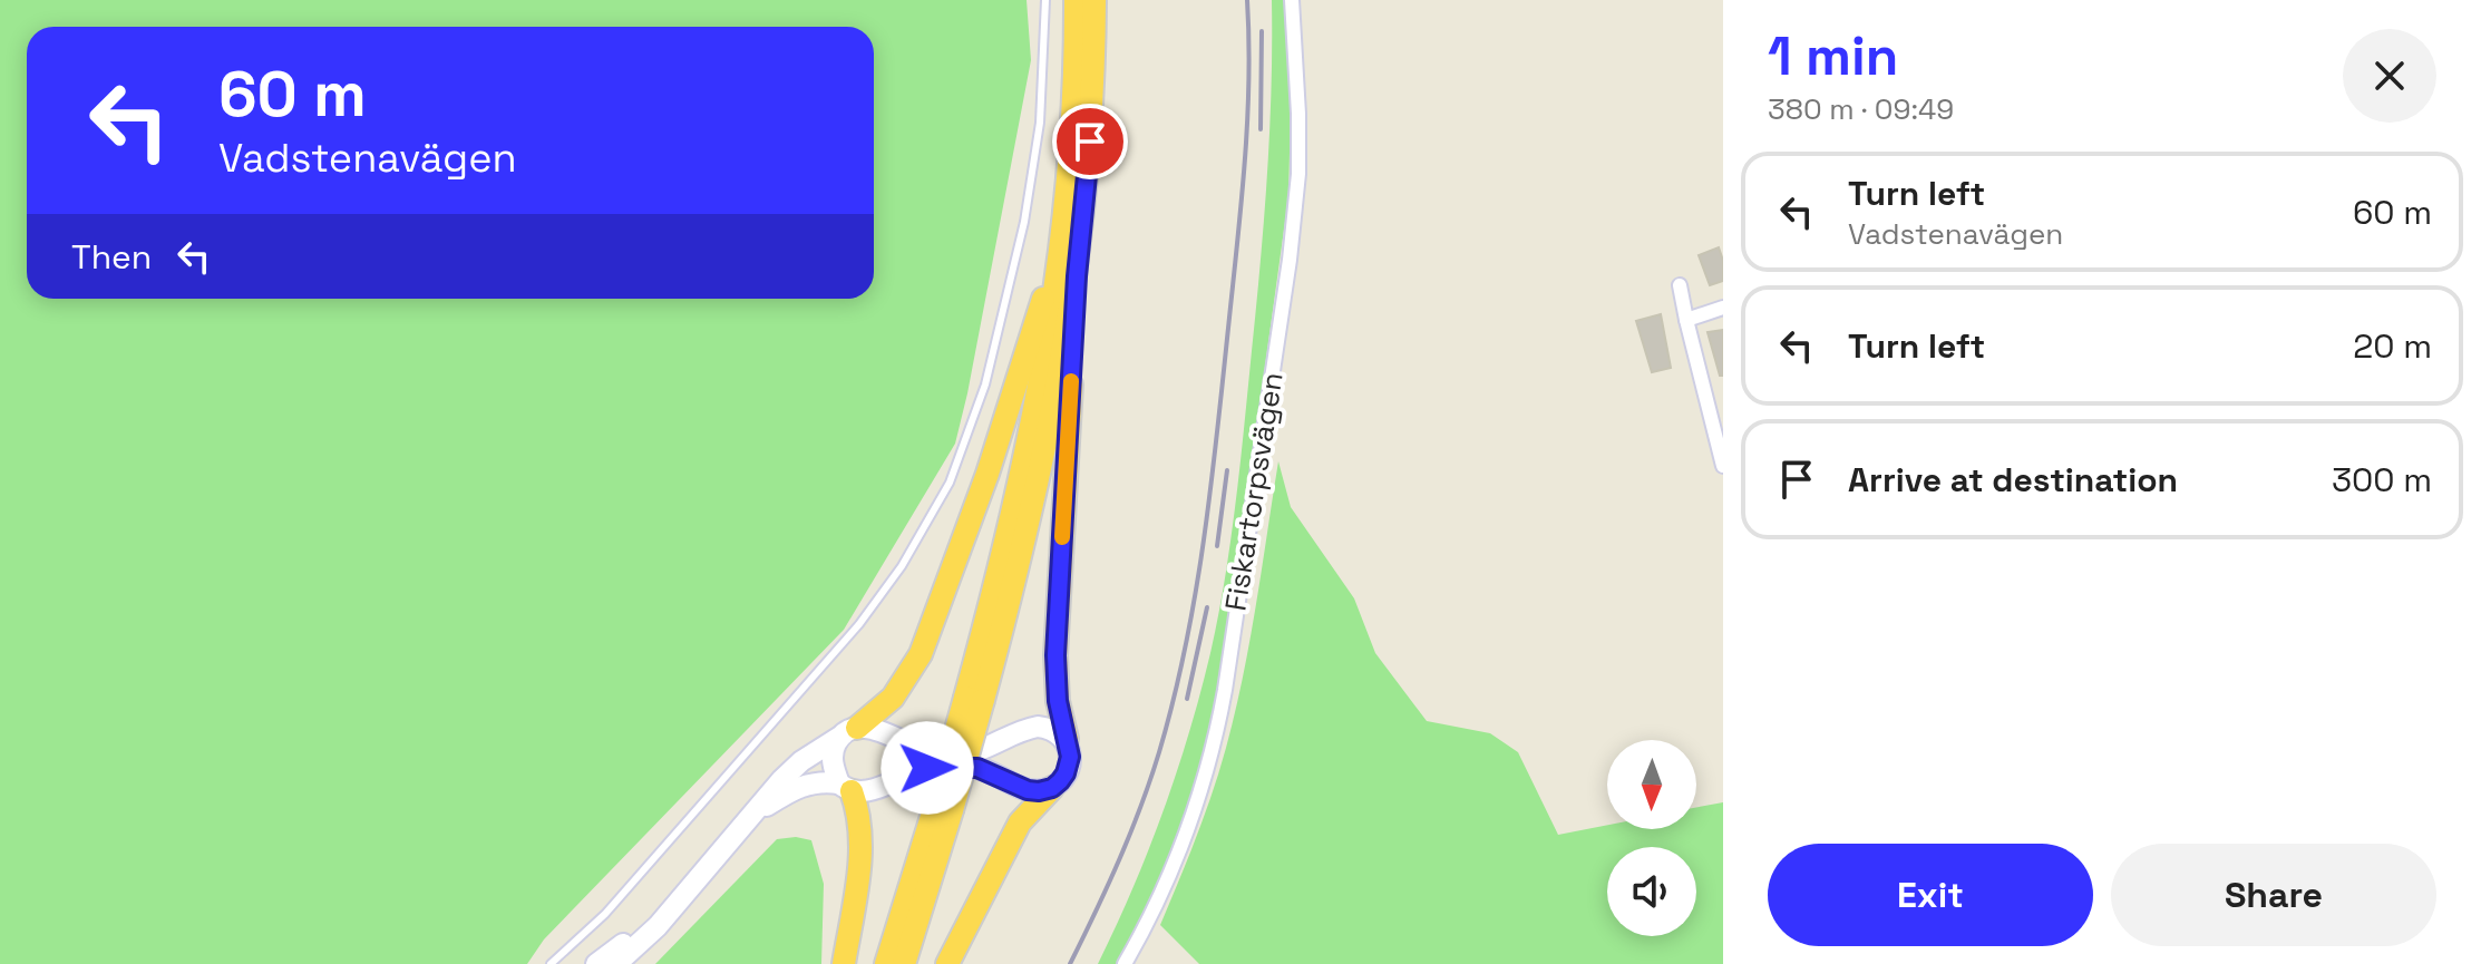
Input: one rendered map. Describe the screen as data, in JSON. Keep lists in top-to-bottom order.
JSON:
{
  "streets": {
    "street": ["Fiskartorpsvägen"]
  },
  "north": "bottom",
  "page": {
    "heading": ["1 min", "380 m · 09:49"],
    "turn": ["60 m", "Vadstenavägen"],
    "list": [
      {
        "name": "Turn left",
        "note": "Vadstenavägen",
        "value": "60 m"
      },
      {
        "name": "Turn left",
        "value": "20 m"
      },
      {
        "name": "Arrive at destination",
        "value": "300 m"
      }
    ],
    "then": "Then",
    "buttons": ["Exit", "Share"]
  }
}
